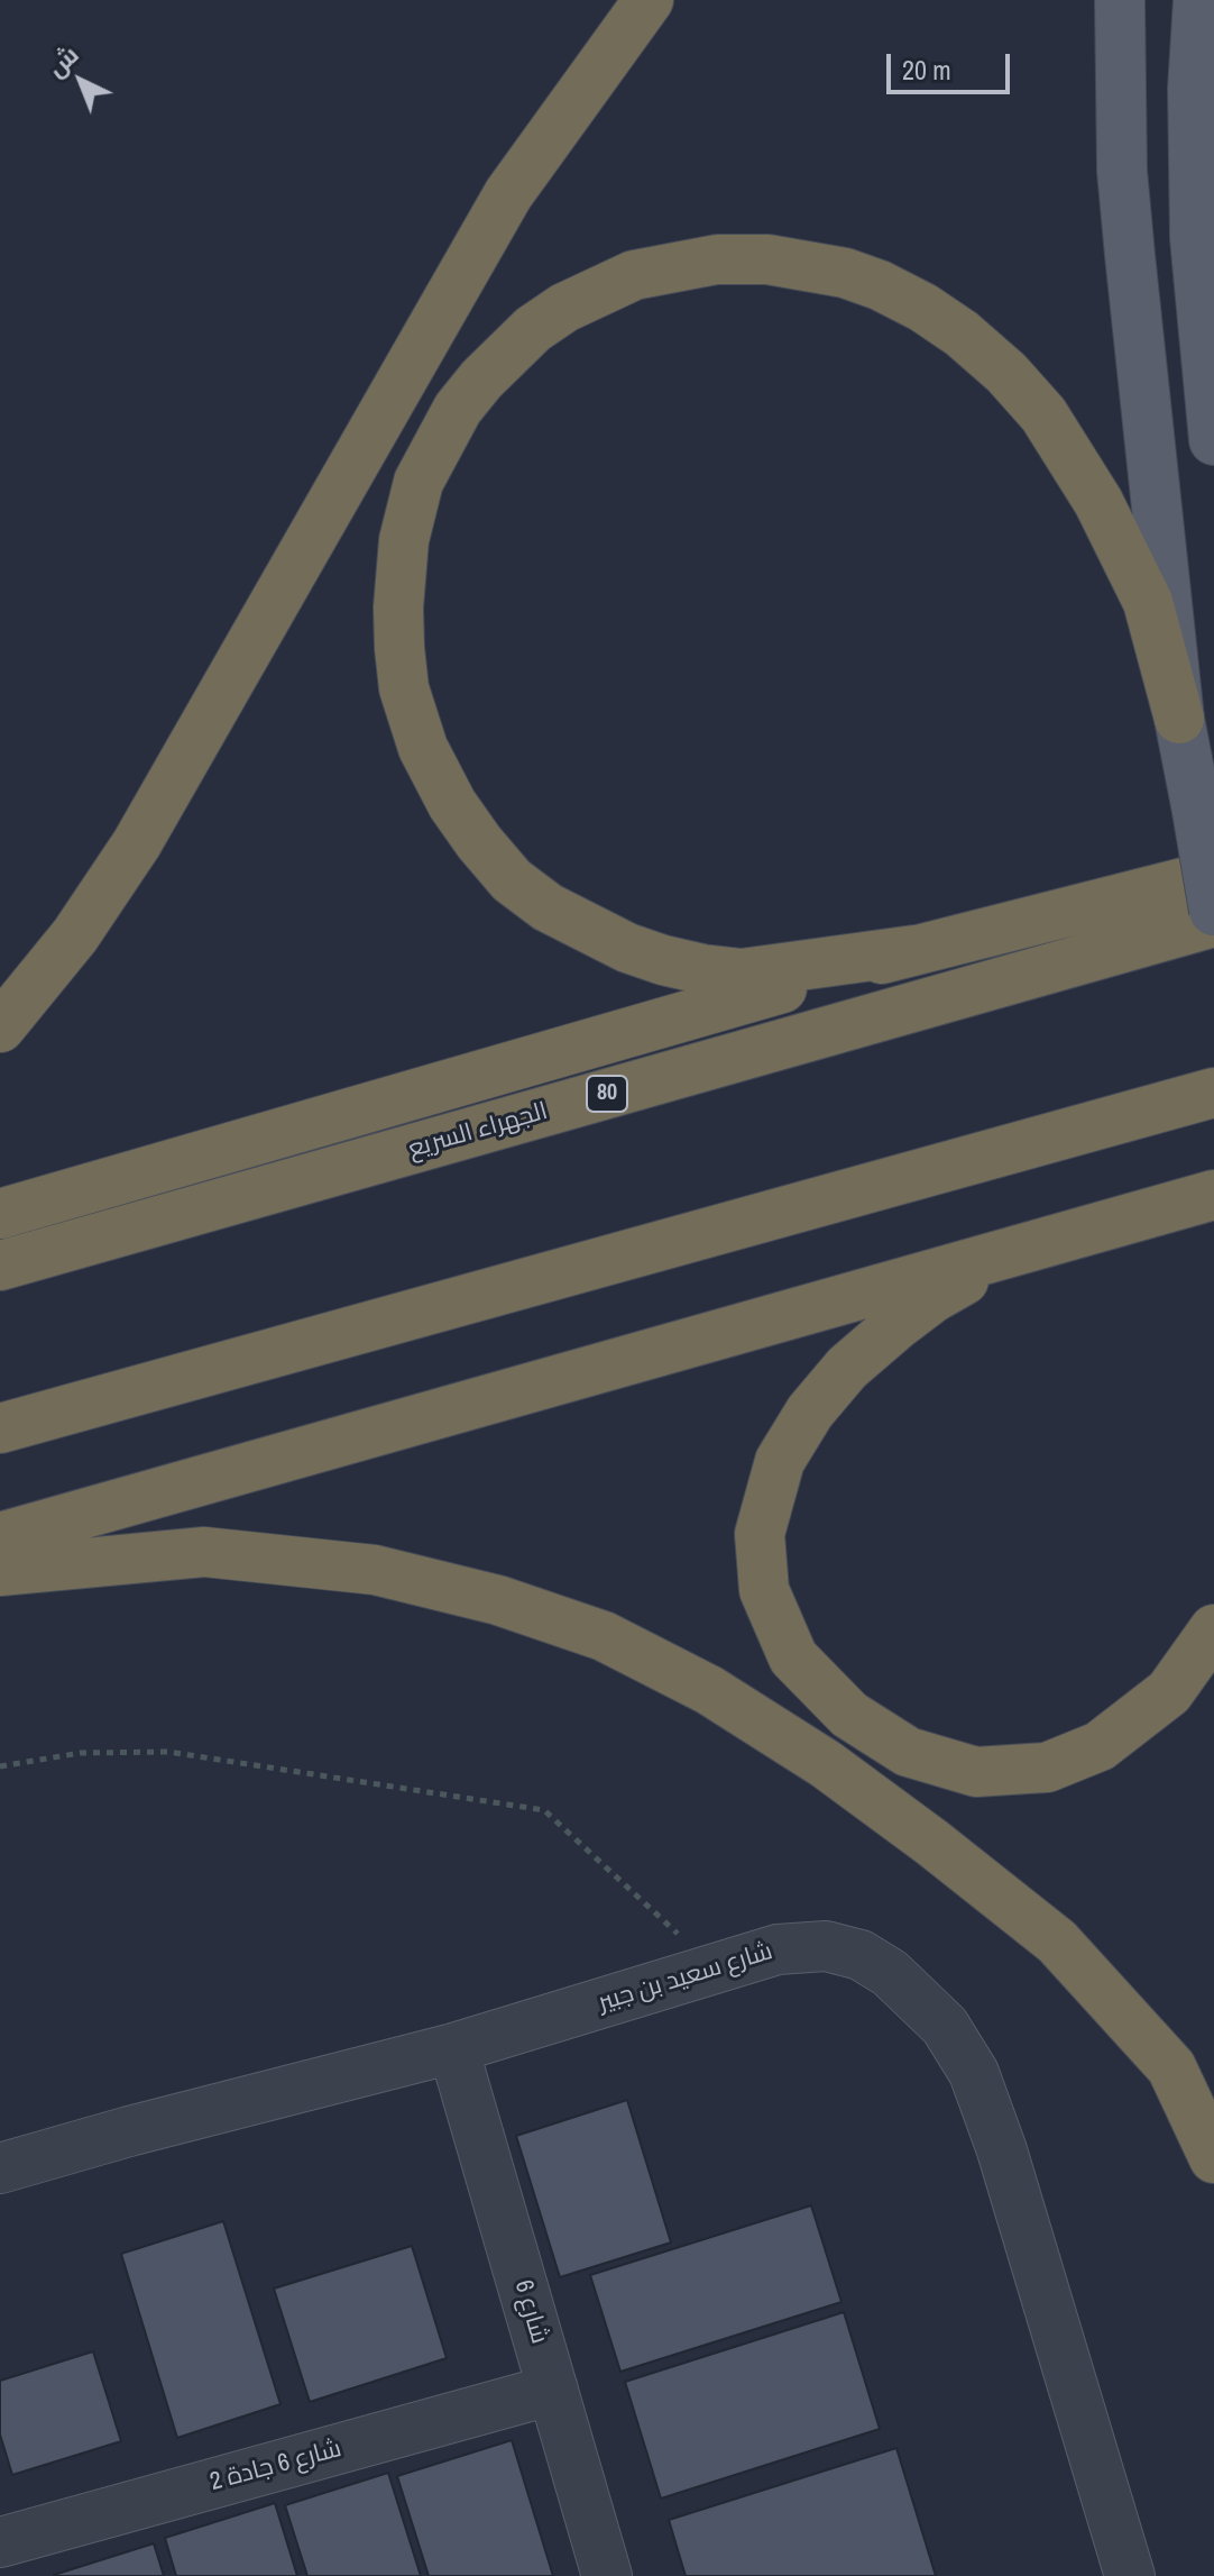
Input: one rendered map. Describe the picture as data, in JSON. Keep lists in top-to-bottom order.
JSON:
{
  "streets": {
    "highway": ["80", "الجهراء السريع"],
    "street": ["شارع سعيد بن جبير", "شارع 6", "شارع 6 جادة 2"]
  },
  "crossings": [
    ["شارع سعيد بن جبير", "شارع 6"],
    ["شارع 6", "شارع 6 جادة 2"]
  ],
  "scale_bar": "20 m",
  "north": "top left"
}
